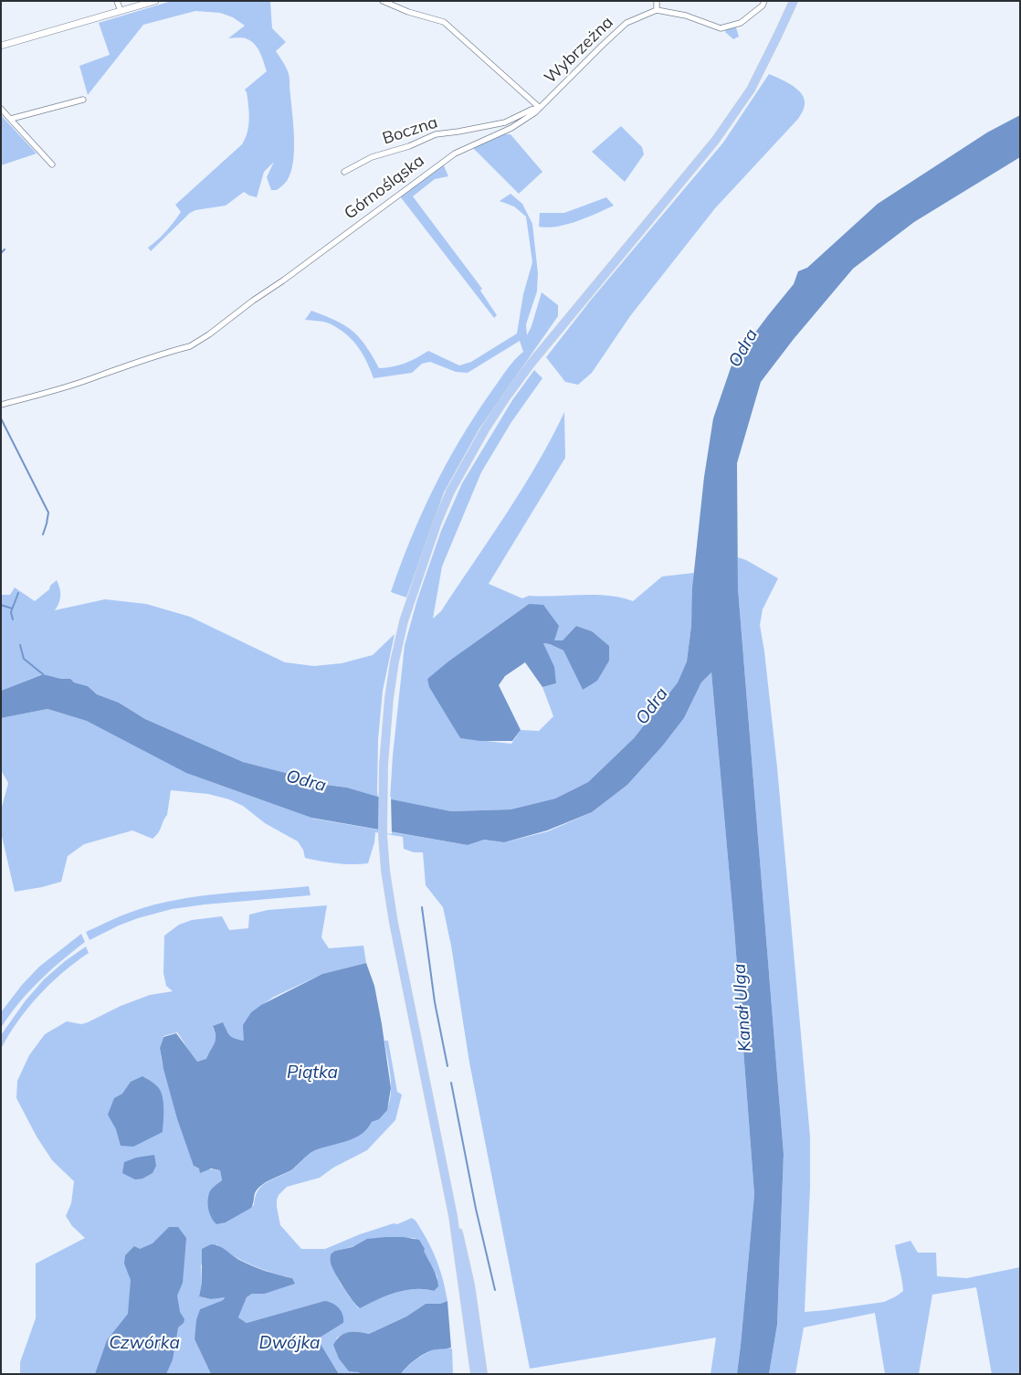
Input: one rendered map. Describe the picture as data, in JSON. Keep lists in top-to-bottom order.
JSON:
{
  "streets": {
    "street": ["Wybrzeżna", "Boczna", "Górnośląska"]
  },
  "crossings": [
    ["Wybrzeżna", "Boczna"],
    ["Wybrzeżna", "Górnośląska"],
    ["Boczna", "Górnośląska"]
  ],
  "water": [
    "Odra",
    "Kanał Ulga",
    "Piątka",
    "Czwórka",
    "Dwójka"
  ]
}
